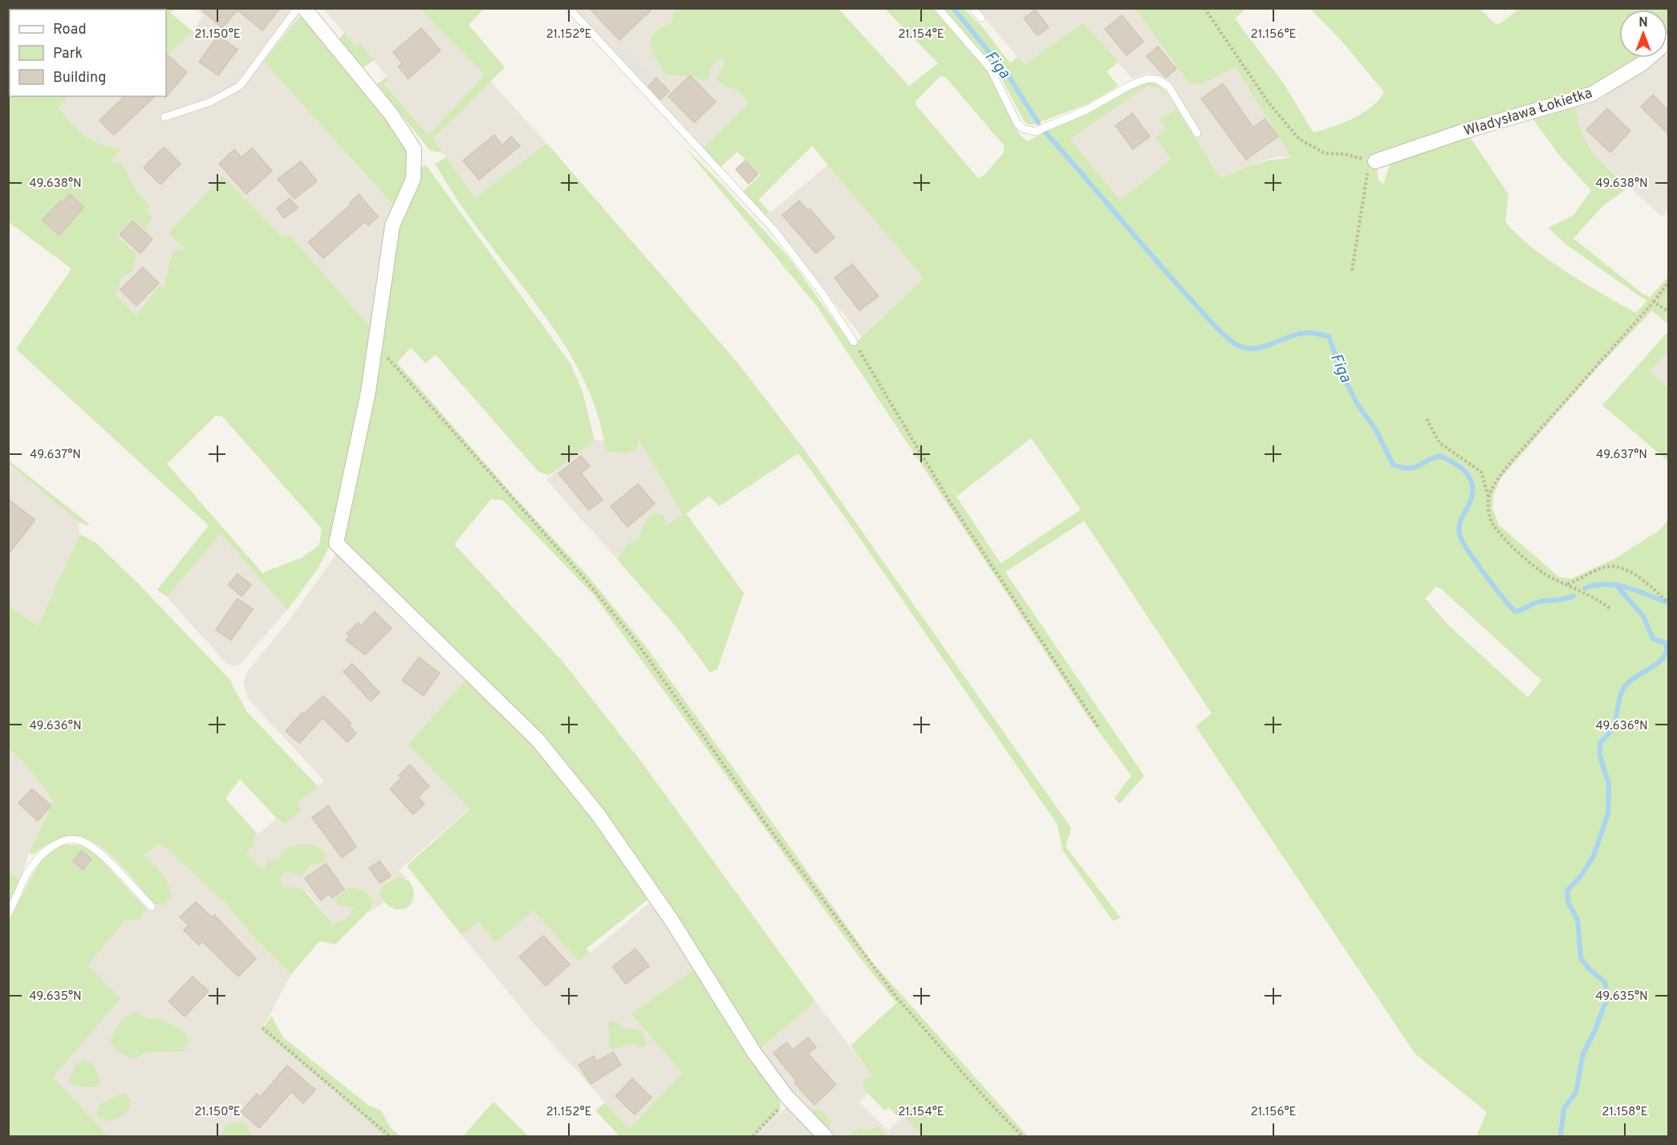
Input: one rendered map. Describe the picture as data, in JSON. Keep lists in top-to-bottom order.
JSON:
{
  "streets": {
    "street": ["Władysława Łokietka"]
  },
  "water": ["Figa"],
  "legend": ["Road", "Park", "Building"],
  "north": "top",
  "coordinates": [
    "21.150°E",
    "21.152°E",
    "21.154°E",
    "21.156°E",
    "49.638°N",
    "49.637°N",
    "49.636°N",
    "49.635°N",
    "21.158°E"
  ]
}
